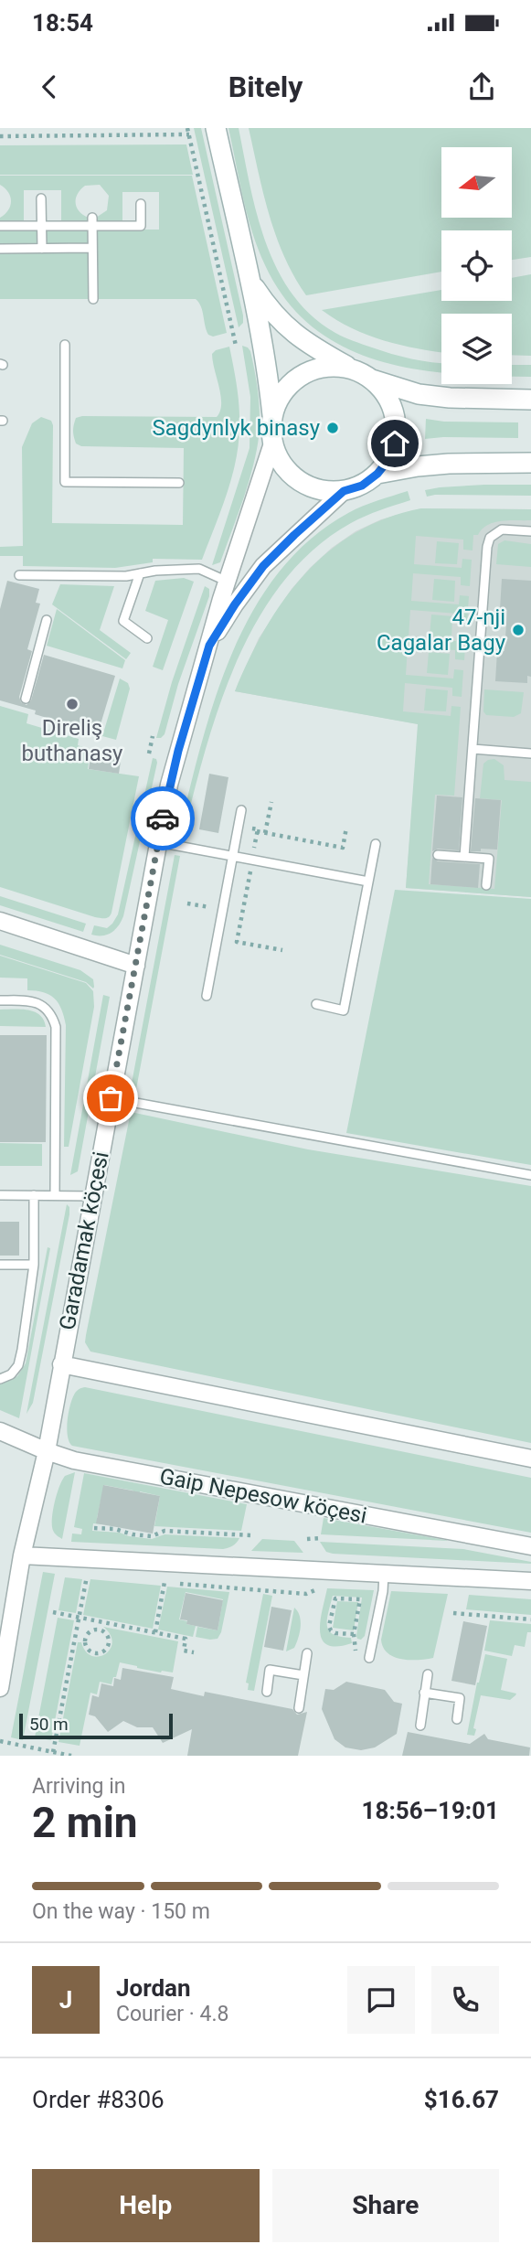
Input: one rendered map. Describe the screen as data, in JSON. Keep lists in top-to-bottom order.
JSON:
{
  "streets": {
    "street": ["Garadamak köçesi", "Gaip Nepesow köçesi"]
  },
  "crossings": [
    ["Garadamak köçesi", "Gaip Nepesow köçesi"]
  ],
  "places": ["Sagdynlyk binasy", "47-nji Cagalar Bagy", "Direliş buthanasy"],
  "scale_bar": "50 m",
  "north": "left",
  "page": {
    "status": "18:54",
    "header": "Bitely",
    "scale": "50 m",
    "heading": ["2 min", "Arriving in", "18:56–19:01"],
    "panel": [
      "Jordan",
      "Courier · 4.8",
      "Order #8306",
      "$16.67"
    ],
    "bar": "On the way · 150 m",
    "round": "J",
    "buttons": ["Help", "Share"]
  }
}
